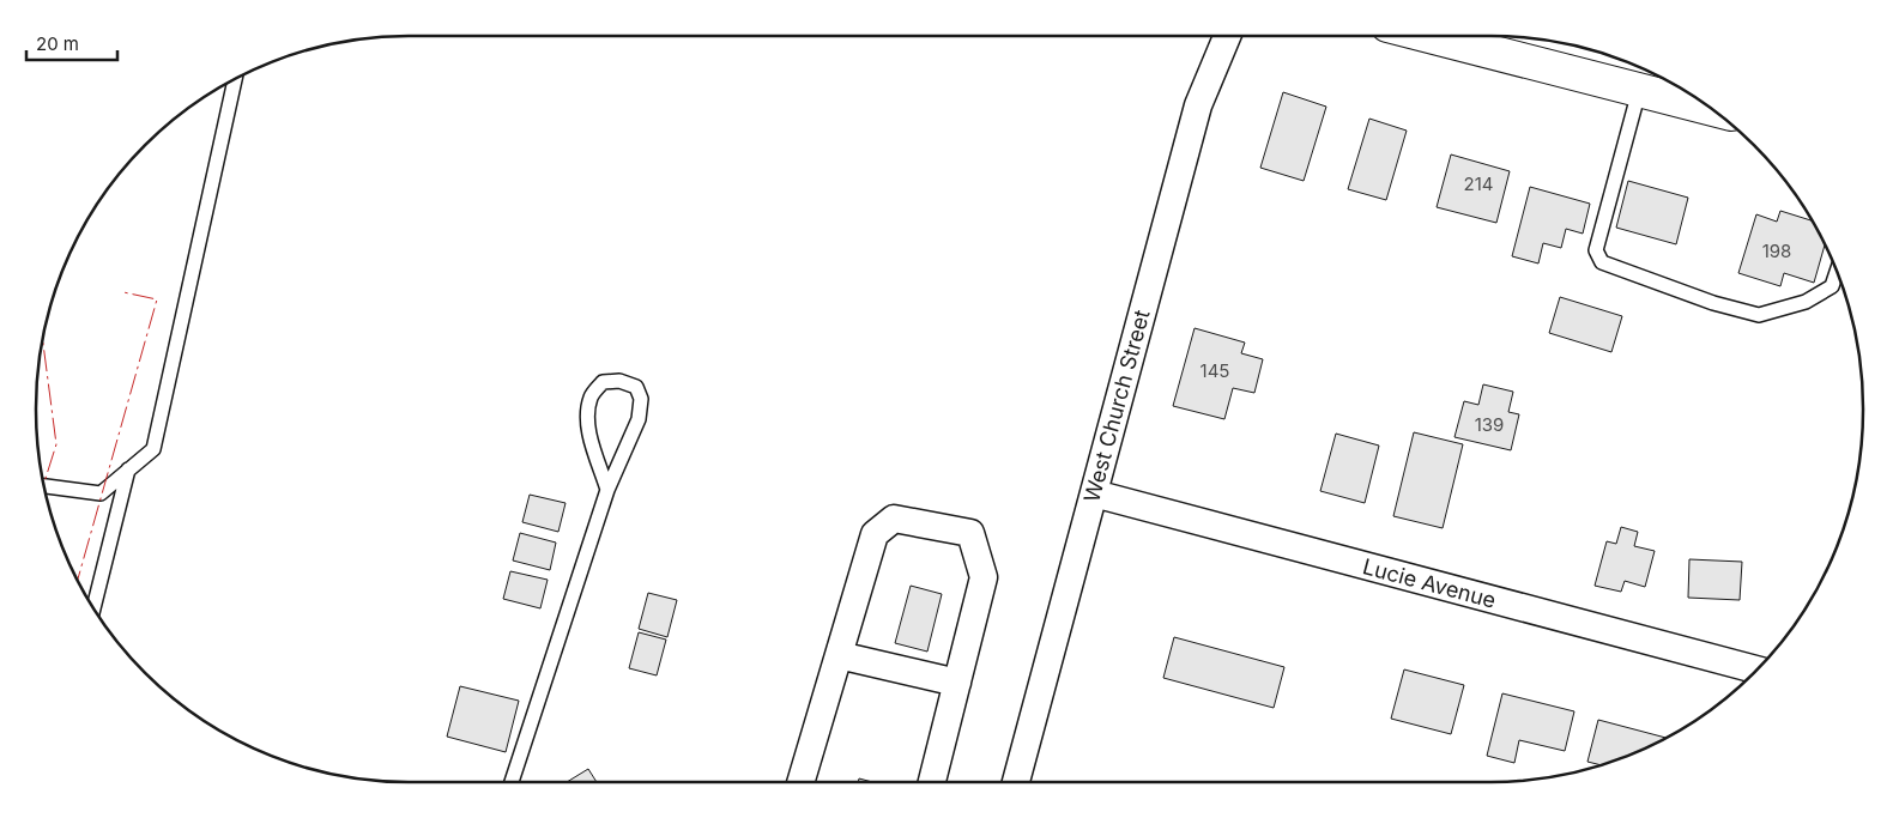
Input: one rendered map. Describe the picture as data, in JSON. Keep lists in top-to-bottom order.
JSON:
{
  "streets": {
    "street": ["West Church Street", "Lucie Avenue"]
  },
  "crossings": [
    ["West Church Street", "Lucie Avenue"]
  ],
  "house_numbers": [
    "214",
    "198",
    "145",
    "139"
  ],
  "scale_bar": "20 m"
}
